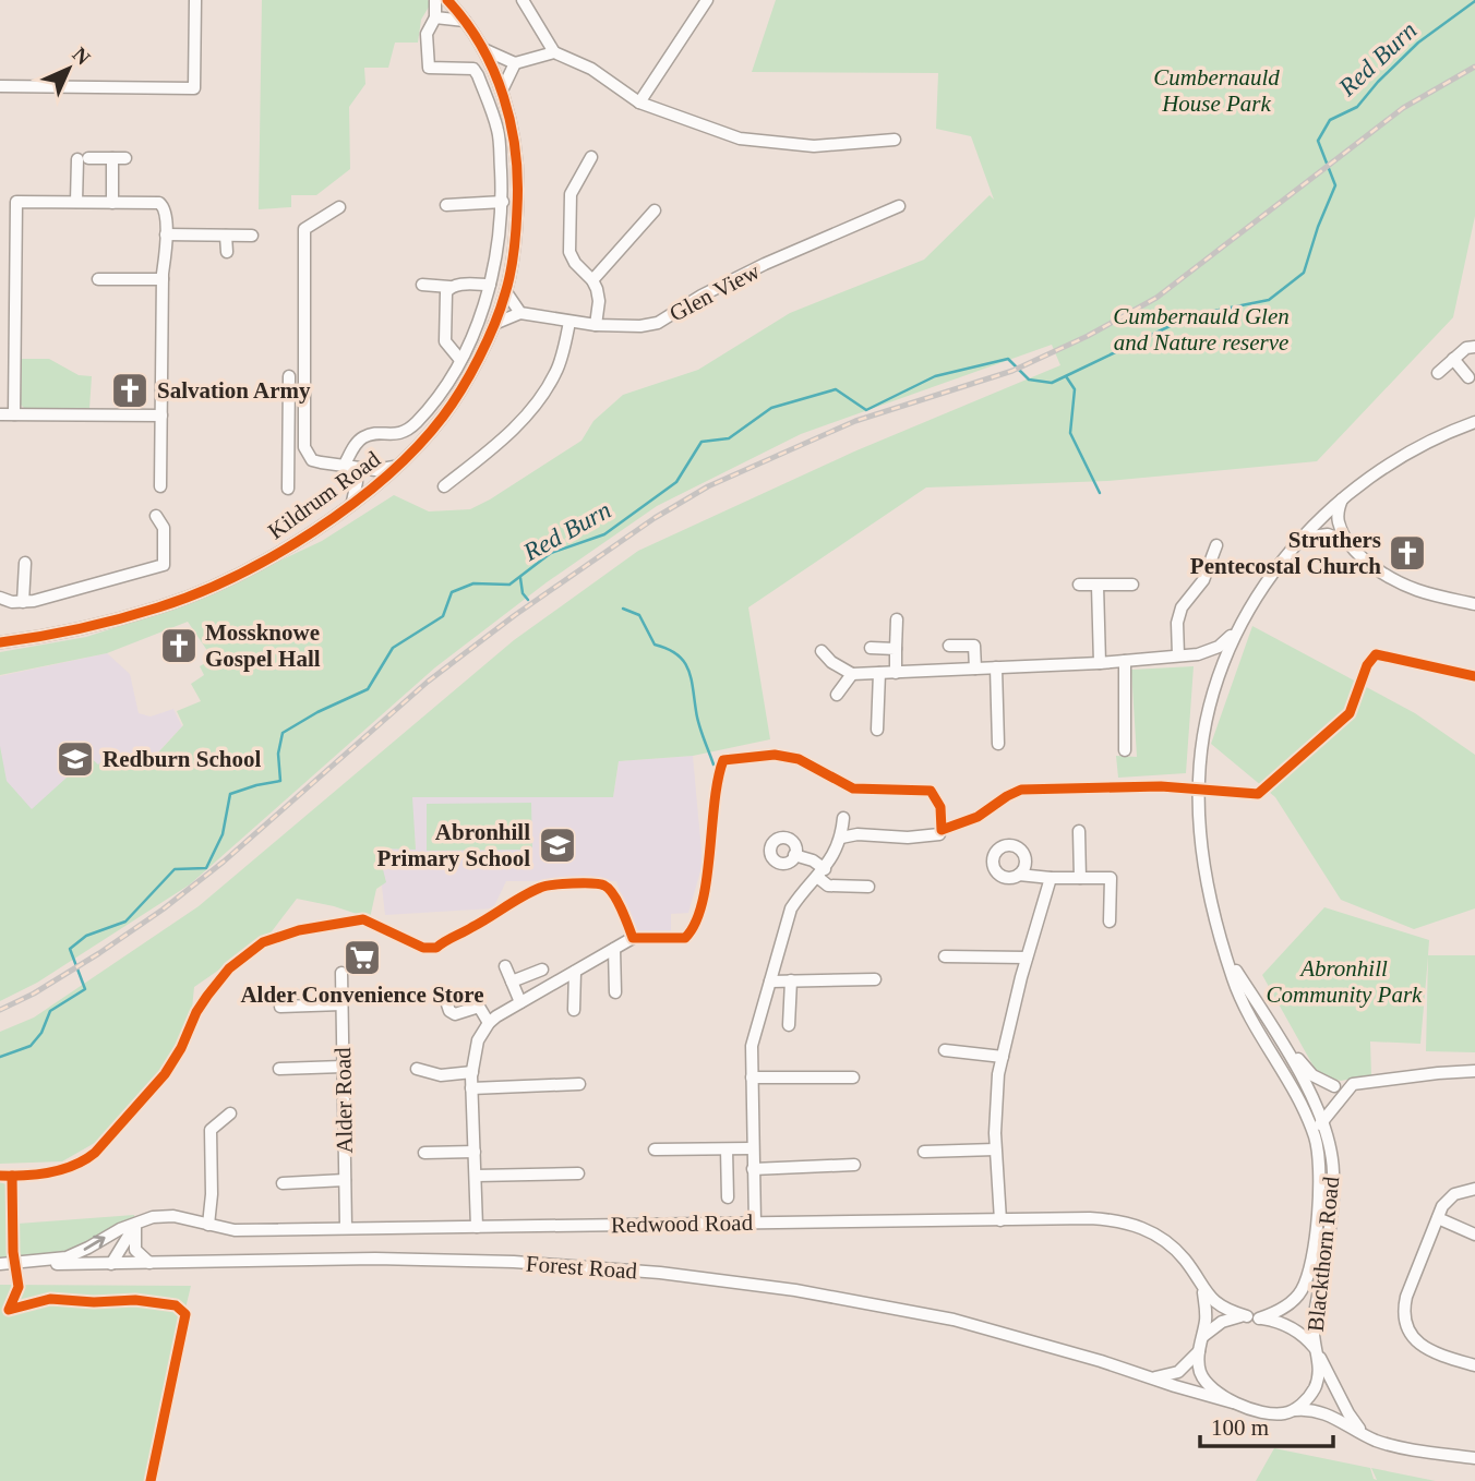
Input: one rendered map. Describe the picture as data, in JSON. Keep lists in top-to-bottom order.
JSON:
{
  "streets": {
    "street": [
      "Glen View",
      "Kildrum Road",
      "Alder Road",
      "Redwood Road",
      "Blackthorn Road",
      "Forest Road"
    ]
  },
  "crossings": [
    ["Alder Road", "Redwood Road"],
    ["Redwood Road", "Blackthorn Road"],
    ["Redwood Road", "Forest Road"],
    ["Blackthorn Road", "Forest Road"]
  ],
  "water": ["Red Burn"],
  "parks": ["Cumbernauld House Park", "Cumbernauld Glen and Nature reserve", "Abronhill Community Park"],
  "places": {
    "church": ["Salvation Army", "Struthers Pentecostal Church", "Mossknowe Gospel Hall"],
    "school or university": ["Redburn School", "Abronhill Primary School"],
    "supermarket": ["Alder Convenience Store"]
  },
  "scale_bar": "100 m",
  "north": "top right"
}
